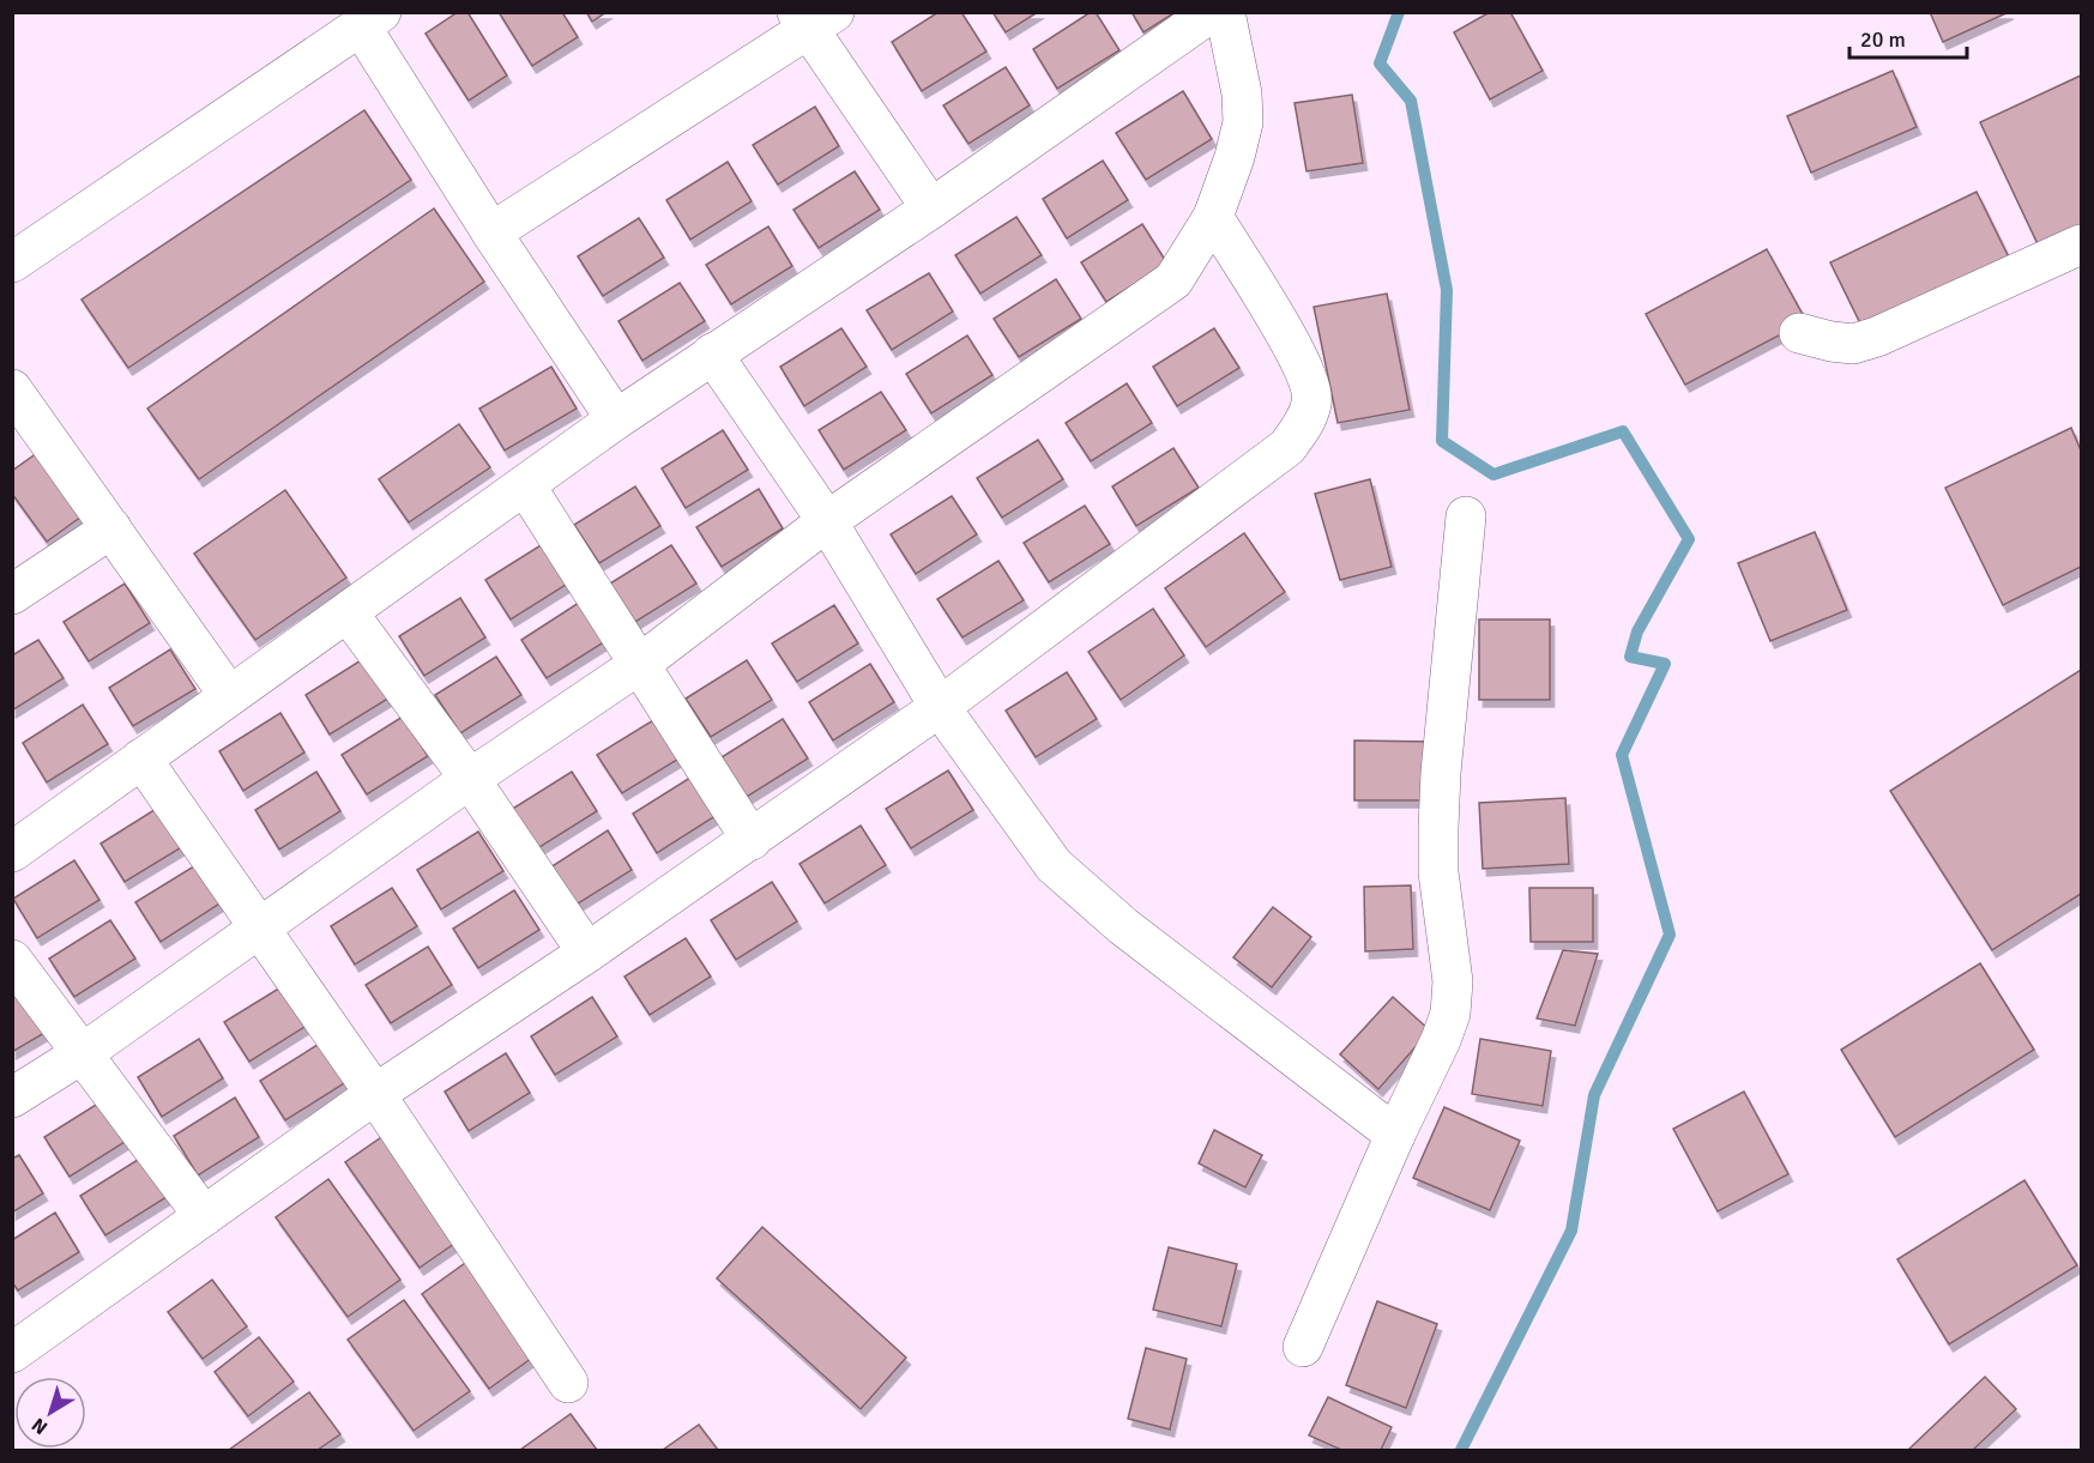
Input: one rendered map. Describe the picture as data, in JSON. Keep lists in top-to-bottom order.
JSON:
{
  "scale_bar": "20 m",
  "north": "bottom left"
}
